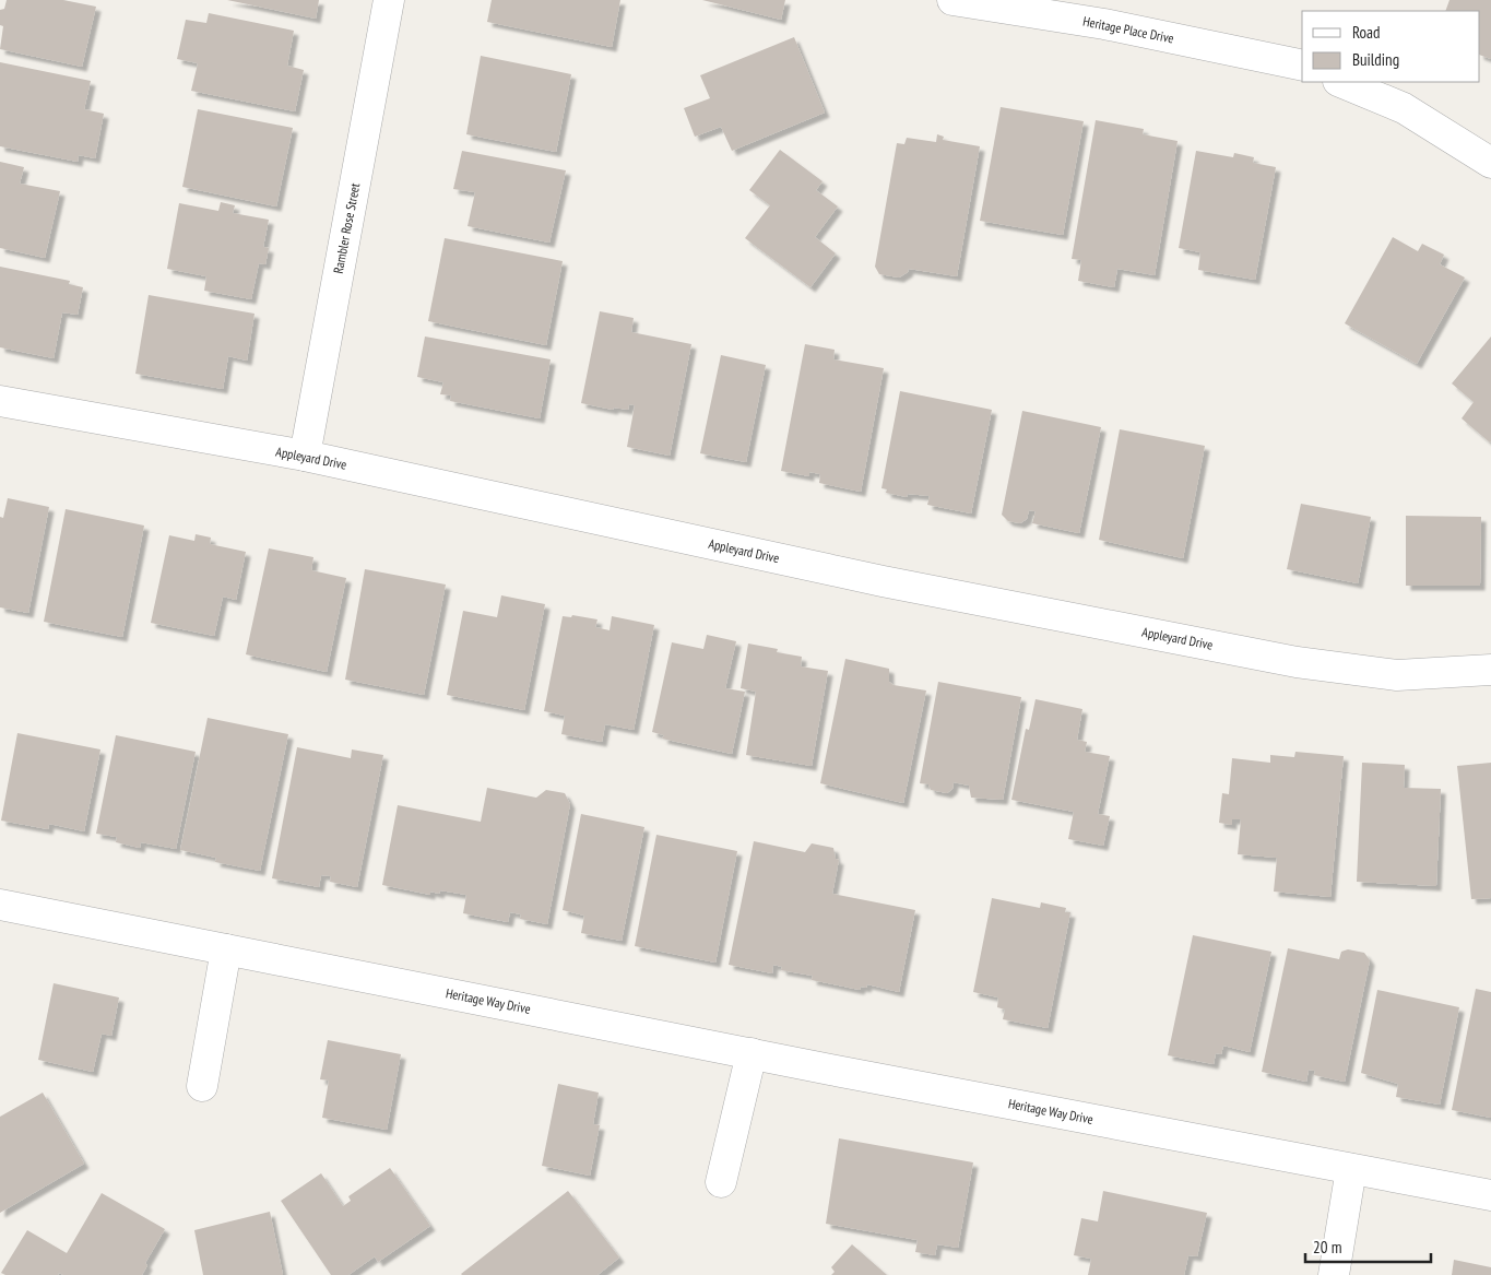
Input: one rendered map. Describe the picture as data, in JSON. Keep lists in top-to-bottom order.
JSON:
{
  "streets": {
    "street": [
      "Heritage Place Drive",
      "Rambler Rose Street",
      "Appleyard Drive",
      "Heritage Way Drive"
    ]
  },
  "crossings": [
    ["Rambler Rose Street", "Appleyard Drive"]
  ],
  "legend": ["Road", "Building"],
  "scale_bar": "20 m"
}
